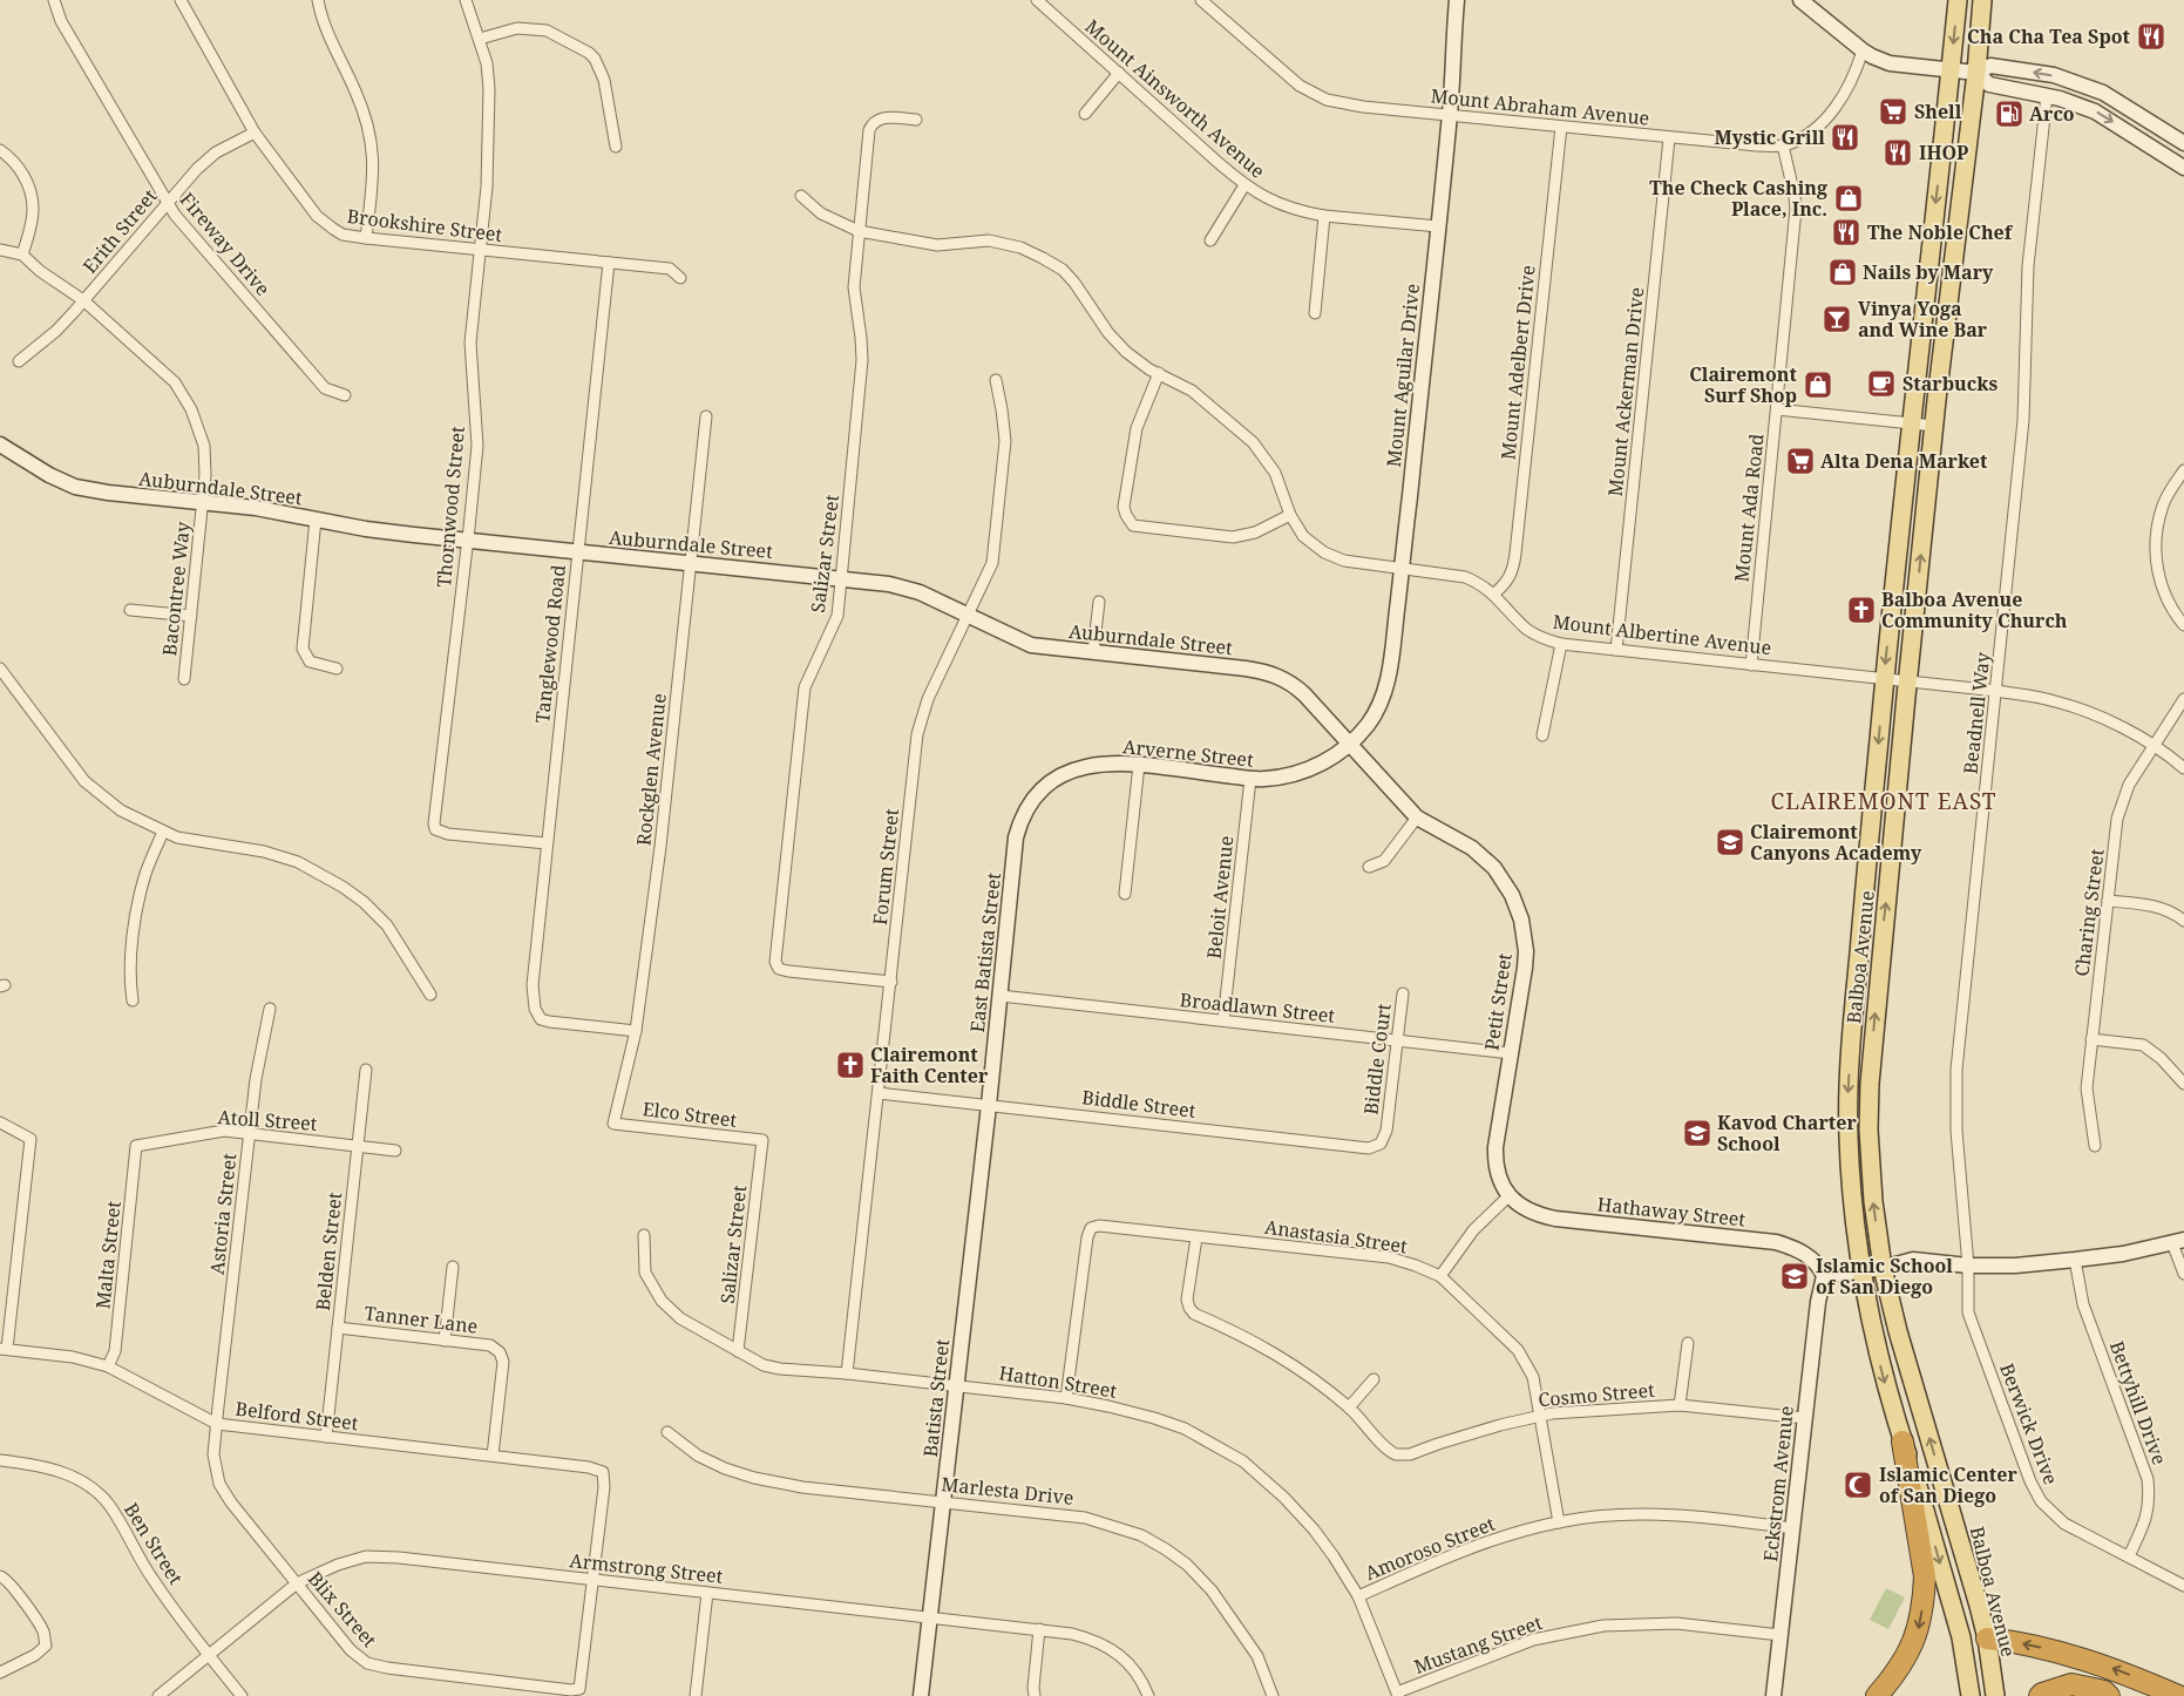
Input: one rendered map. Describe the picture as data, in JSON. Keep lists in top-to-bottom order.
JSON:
{
  "streets": {
    "main road": ["Balboa Avenue"],
    "street": [
      "Mount Ainsworth Avenue",
      "Mount Abraham Avenue",
      "Brookshire Street",
      "Erith Street",
      "Fireway Drive",
      "Mount Adelbert Drive",
      "Mount Aguilar Drive",
      "Mount Ackerman Drive",
      "Auburndale Street",
      "Thornwood Street",
      "Mount Ada Road",
      "Salizar Street",
      "Bacontree Way",
      "Mount Albertine Avenue",
      "Tanglewood Road",
      "Beadnell Way",
      "Arverne Street",
      "Rockglen Avenue",
      "Forum Street",
      "Beloit Avenue",
      "Charing Street",
      "East Batista Street",
      "Petit Street",
      "Broadlawn Street",
      "Biddle Court",
      "Biddle Street",
      "Elco Street",
      "Atoll Street",
      "Hathaway Street",
      "Astoria Street",
      "Anastasia Street",
      "Belden Street",
      "Malta Street",
      "Tanner Lane",
      "Hatton Street",
      "Cosmo Street",
      "Batista Street",
      "Bettyhill Drive",
      "Belford Street",
      "Berwick Drive",
      "Eckstrom Avenue",
      "Marlesta Drive",
      "Ben Street",
      "Amoroso Street",
      "Armstrong Street",
      "Blix Street",
      "Mustang Street"
    ]
  },
  "crossings": [
    ["Mount Ainsworth Avenue", "Mount Aguilar Drive"],
    ["Mount Abraham Avenue", "Mount Adelbert Drive"],
    ["Mount Abraham Avenue", "Mount Aguilar Drive"],
    ["Mount Abraham Avenue", "Mount Ackerman Drive"],
    ["Mount Abraham Avenue", "Mount Ada Road"],
    ["Brookshire Street", "Erith Street"],
    ["Brookshire Street", "Thornwood Street"],
    ["Brookshire Street", "Tanglewood Road"],
    ["Erith Street", "Fireway Drive"],
    ["Erith Street", "Bacontree Way"],
    ["Mount Adelbert Drive", "Mount Albertine Avenue"],
    ["Mount Aguilar Drive", "Auburndale Street"],
    ["Mount Aguilar Drive", "Mount Albertine Avenue"],
    ["Mount Aguilar Drive", "Arverne Street"],
    ["Mount Aguilar Drive", "Petit Street"],
    ["Mount Ackerman Drive", "Mount Albertine Avenue"],
    ["Auburndale Street", "Thornwood Street"],
    ["Auburndale Street", "Salizar Street"],
    ["Auburndale Street", "Bacontree Way"],
    ["Auburndale Street", "Tanglewood Road"],
    ["Auburndale Street", "Arverne Street"],
    ["Auburndale Street", "Rockglen Avenue"],
    ["Auburndale Street", "Forum Street"],
    ["Auburndale Street", "Petit Street"],
    ["Thornwood Street", "Tanglewood Road"],
    ["Mount Ada Road", "Mount Albertine Avenue"],
    ["Salizar Street", "Mount Albertine Avenue"],
    ["Salizar Street", "Forum Street"],
    ["Salizar Street", "Elco Street"],
    ["Salizar Street", "Hatton Street"],
    ["Mount Albertine Avenue", "Beadnell Way"],
    ["Mount Albertine Avenue", "Charing Street"],
    ["Mount Albertine Avenue", "Balboa Avenue"],
    ["Tanglewood Road", "Rockglen Avenue"],
    ["Beadnell Way", "Berwick Drive"],
    ["Arverne Street", "Beloit Avenue"],
    ["Arverne Street", "East Batista Street"],
    ["Arverne Street", "Petit Street"],
    ["Rockglen Avenue", "Elco Street"],
    ["Forum Street", "Biddle Street"],
    ["Forum Street", "Hatton Street"],
    ["Beloit Avenue", "Broadlawn Street"],
    ["East Batista Street", "Broadlawn Street"],
    ["East Batista Street", "Biddle Street"],
    ["East Batista Street", "Batista Street"],
    ["Petit Street", "Broadlawn Street"],
    ["Petit Street", "Hathaway Street"],
    ["Broadlawn Street", "Biddle Court"],
    ["Biddle Court", "Biddle Street"],
    ["Biddle Street", "Batista Street"],
    ["Atoll Street", "Astoria Street"],
    ["Atoll Street", "Belden Street"],
    ["Atoll Street", "Malta Street"],
    ["Hathaway Street", "Eckstrom Avenue"],
    ["Astoria Street", "Belford Street"],
    ["Astoria Street", "Blix Street"],
    ["Anastasia Street", "Hatton Street"],
    ["Anastasia Street", "Cosmo Street"],
    ["Anastasia Street", "Amoroso Street"],
    ["Belden Street", "Tanner Lane"],
    ["Belden Street", "Belford Street"],
    ["Malta Street", "Belford Street"],
    ["Tanner Lane", "Belford Street"],
    ["Hatton Street", "Batista Street"],
    ["Hatton Street", "Amoroso Street"],
    ["Hatton Street", "Mustang Street"],
    ["Cosmo Street", "Eckstrom Avenue"],
    ["Batista Street", "Marlesta Drive"],
    ["Batista Street", "Armstrong Street"],
    ["Bettyhill Drive", "Berwick Drive"],
    ["Belford Street", "Armstrong Street"],
    ["Belford Street", "Blix Street"],
    ["Eckstrom Avenue", "Amoroso Street"],
    ["Eckstrom Avenue", "Mustang Street"],
    ["Ben Street", "Armstrong Street"],
    ["Armstrong Street", "Blix Street"]
  ],
  "districts": ["CLAIREMONT EAST"],
  "places": {
    "restaurant": [
      "Cha Cha Tea Spot",
      "Mystic Grill",
      "IHOP",
      "The Noble Chef"
    ],
    "supermarket": ["Shell", "Alta Dena Market"],
    "fuel station": ["Arco"],
    "shop": ["The Check Cashing Place, Inc.", "Nails by Mary", "Clairemont Surf Shop"],
    "bar": ["Vinya Yoga and Wine Bar"],
    "cafe": ["Starbucks"],
    "church": ["Balboa Avenue Community Church", "Clairemont Faith Center"],
    "school or university": ["Clairemont Canyons Academy", "Kavod Charter School", "Islamic School of San Diego"],
    "mosque": ["Islamic Center of San Diego"]
  }
}
